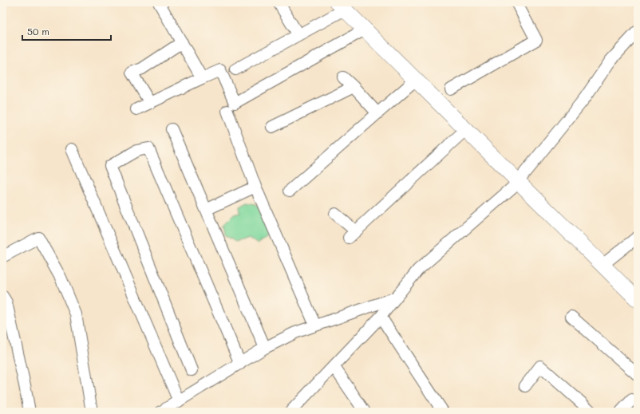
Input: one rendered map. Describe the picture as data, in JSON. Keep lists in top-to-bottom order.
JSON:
{
  "scale_bar": "50 m"
}
